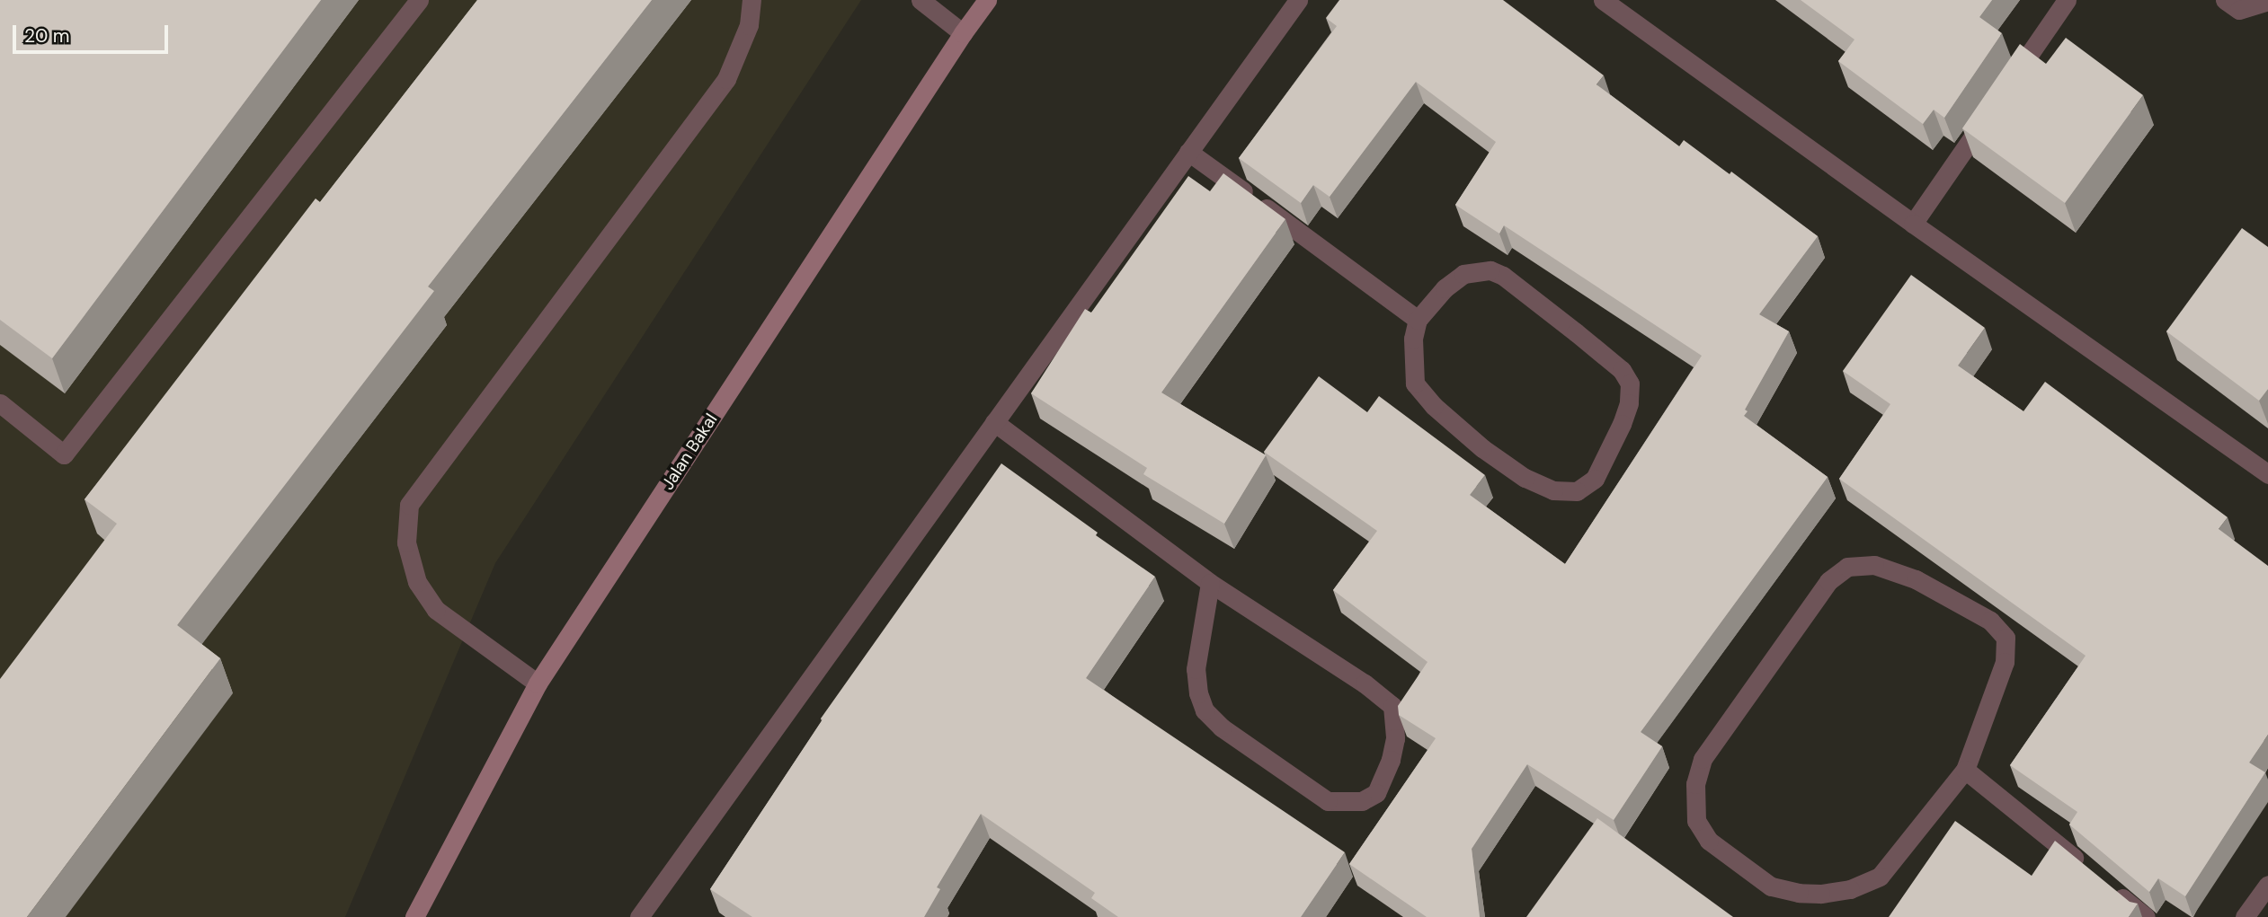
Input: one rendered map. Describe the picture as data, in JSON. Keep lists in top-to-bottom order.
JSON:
{
  "streets": {
    "street": ["Jalan Bakal"]
  },
  "scale_bar": "20 m"
}
